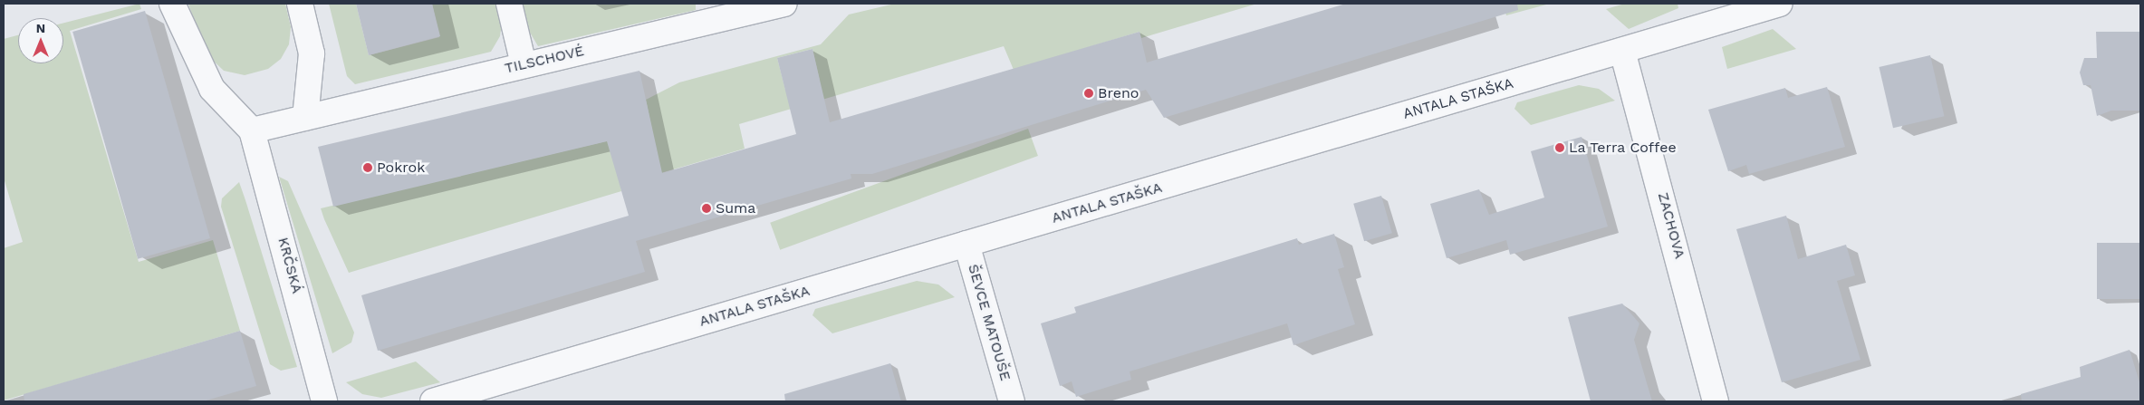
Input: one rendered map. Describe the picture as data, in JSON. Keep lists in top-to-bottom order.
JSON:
{
  "streets": {
    "street": [
      "TILSCHOVÉ",
      "ANTALA STAŠKA",
      "ZACHOVA",
      "KRČSKÁ",
      "ŠEVCE MATOUŠE"
    ]
  },
  "crossings": [
    ["ANTALA STAŠKA", "ZACHOVA"],
    ["ANTALA STAŠKA", "ŠEVCE MATOUŠE"]
  ],
  "places": [
    "Breno",
    "La Terra Coffee",
    "Pokrok",
    "Suma"
  ],
  "north": "top"
}
